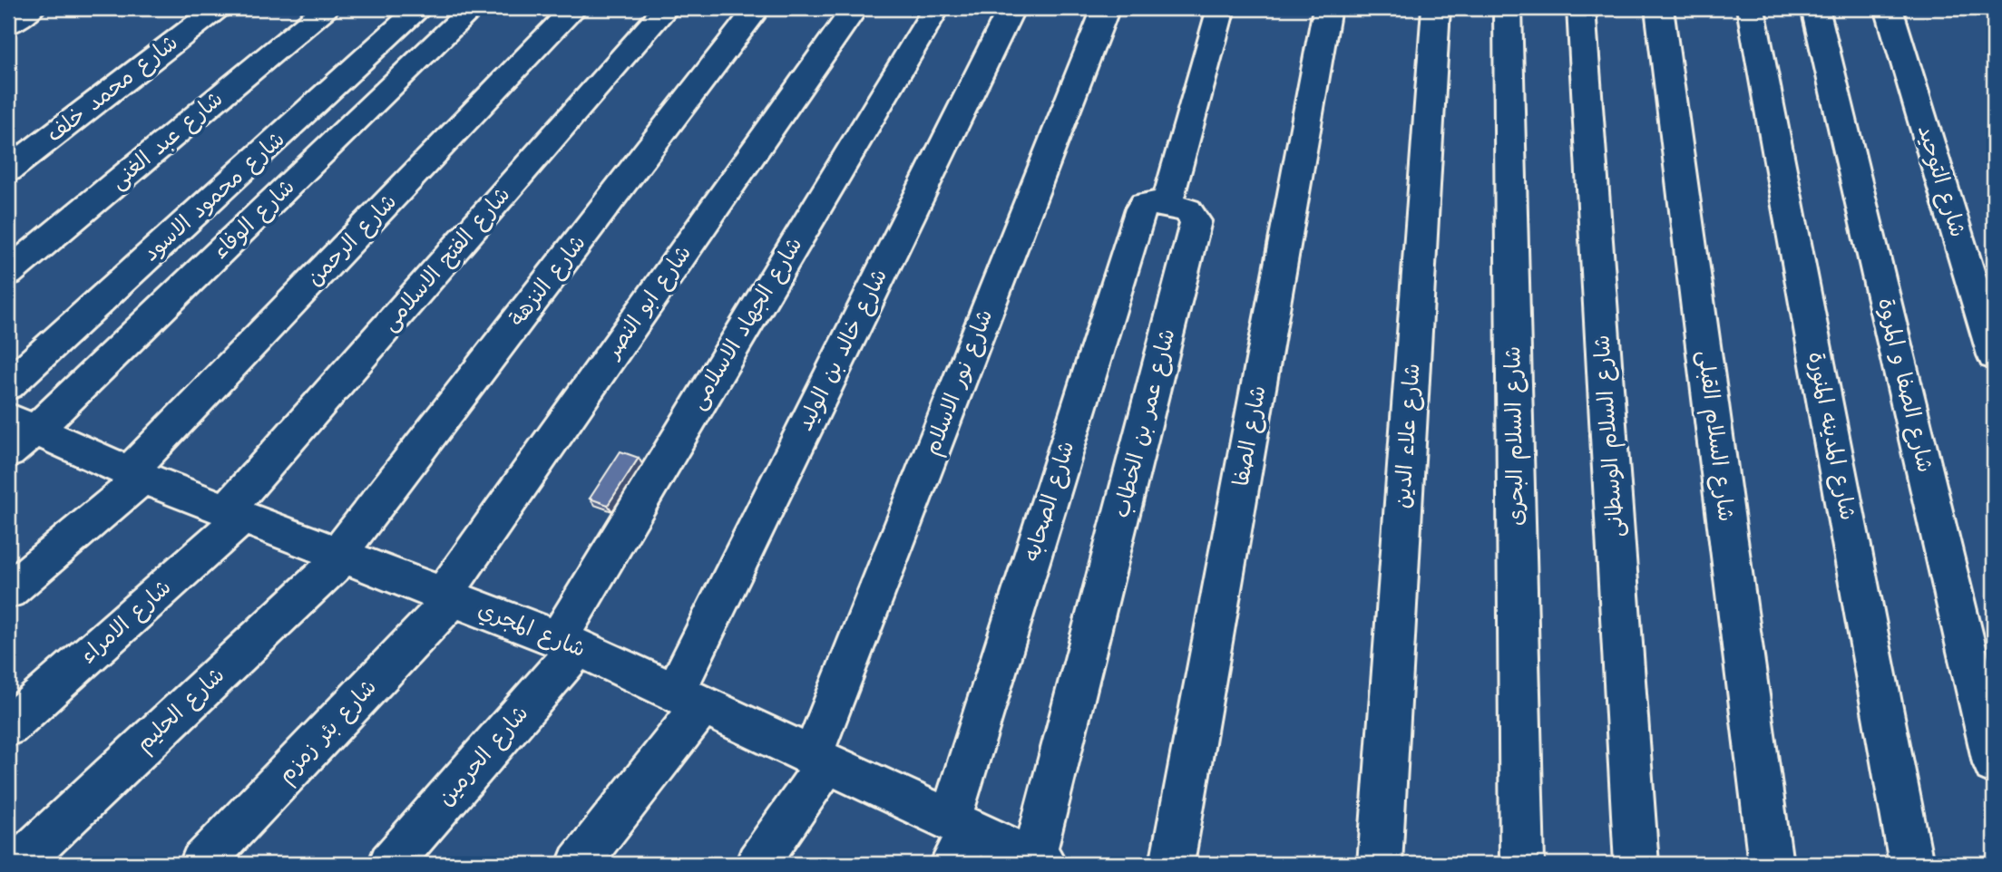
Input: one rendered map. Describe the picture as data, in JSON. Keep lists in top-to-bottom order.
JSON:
{
  "streets": {
    "street": [
      "شارع محمد خلف",
      "شارع عبد الغنى",
      "شارع التوحيد",
      "شارع محمود الاسود",
      "شارع الوفاء",
      "شارع الرحمن",
      "شارع الفتح الاسلامى",
      "شارع النزهة",
      "شارع ابو النصر",
      "شارع الجهاد الاسلامى",
      "شارع خالد بن الوليد",
      "شارع نور الاسلام",
      "شارع الصفا و المروة",
      "شارع عمر بن الخطاب",
      "شارع الصفا",
      "شارع علاء الدين",
      "شارع السلام البحرى",
      "شارع السلام الوسطانى",
      "شارع السلام القبلى",
      "شارع المدينه المنورة",
      "شارع الصحابه",
      "شارع الامراء",
      "شارع المجري",
      "شارع الحليم",
      "شارع بئر زمزم",
      "شارع الحرمين"
    ]
  },
  "crossings": [
    ["شارع الوفاء", "شارع المجري"],
    ["شارع الرحمن", "شارع المجري"],
    ["شارع الفتح الاسلامى", "شارع الامراء"],
    ["شارع الفتح الاسلامى", "شارع المجري"],
    ["شارع النزهة", "شارع المجري"],
    ["شارع النزهة", "شارع الحليم"],
    ["شارع ابو النصر", "شارع المجري"],
    ["شارع ابو النصر", "شارع بئر زمزم"],
    ["شارع الجهاد الاسلامى", "شارع المجري"],
    ["شارع الجهاد الاسلامى", "شارع الحرمين"],
    ["شارع خالد بن الوليد", "شارع المجري"],
    ["شارع نور الاسلام", "شارع المجري"],
    ["شارع عمر بن الخطاب", "شارع الصحابه"],
    ["شارع عمر بن الخطاب", "شارع المجري"],
    ["شارع الصحابه", "شارع المجري"],
    ["شارع الامراء", "شارع المجري"],
    ["شارع المجري", "شارع الحليم"],
    ["شارع المجري", "شارع بئر زمزم"],
    ["شارع المجري", "شارع الحرمين"]
  ]
}
